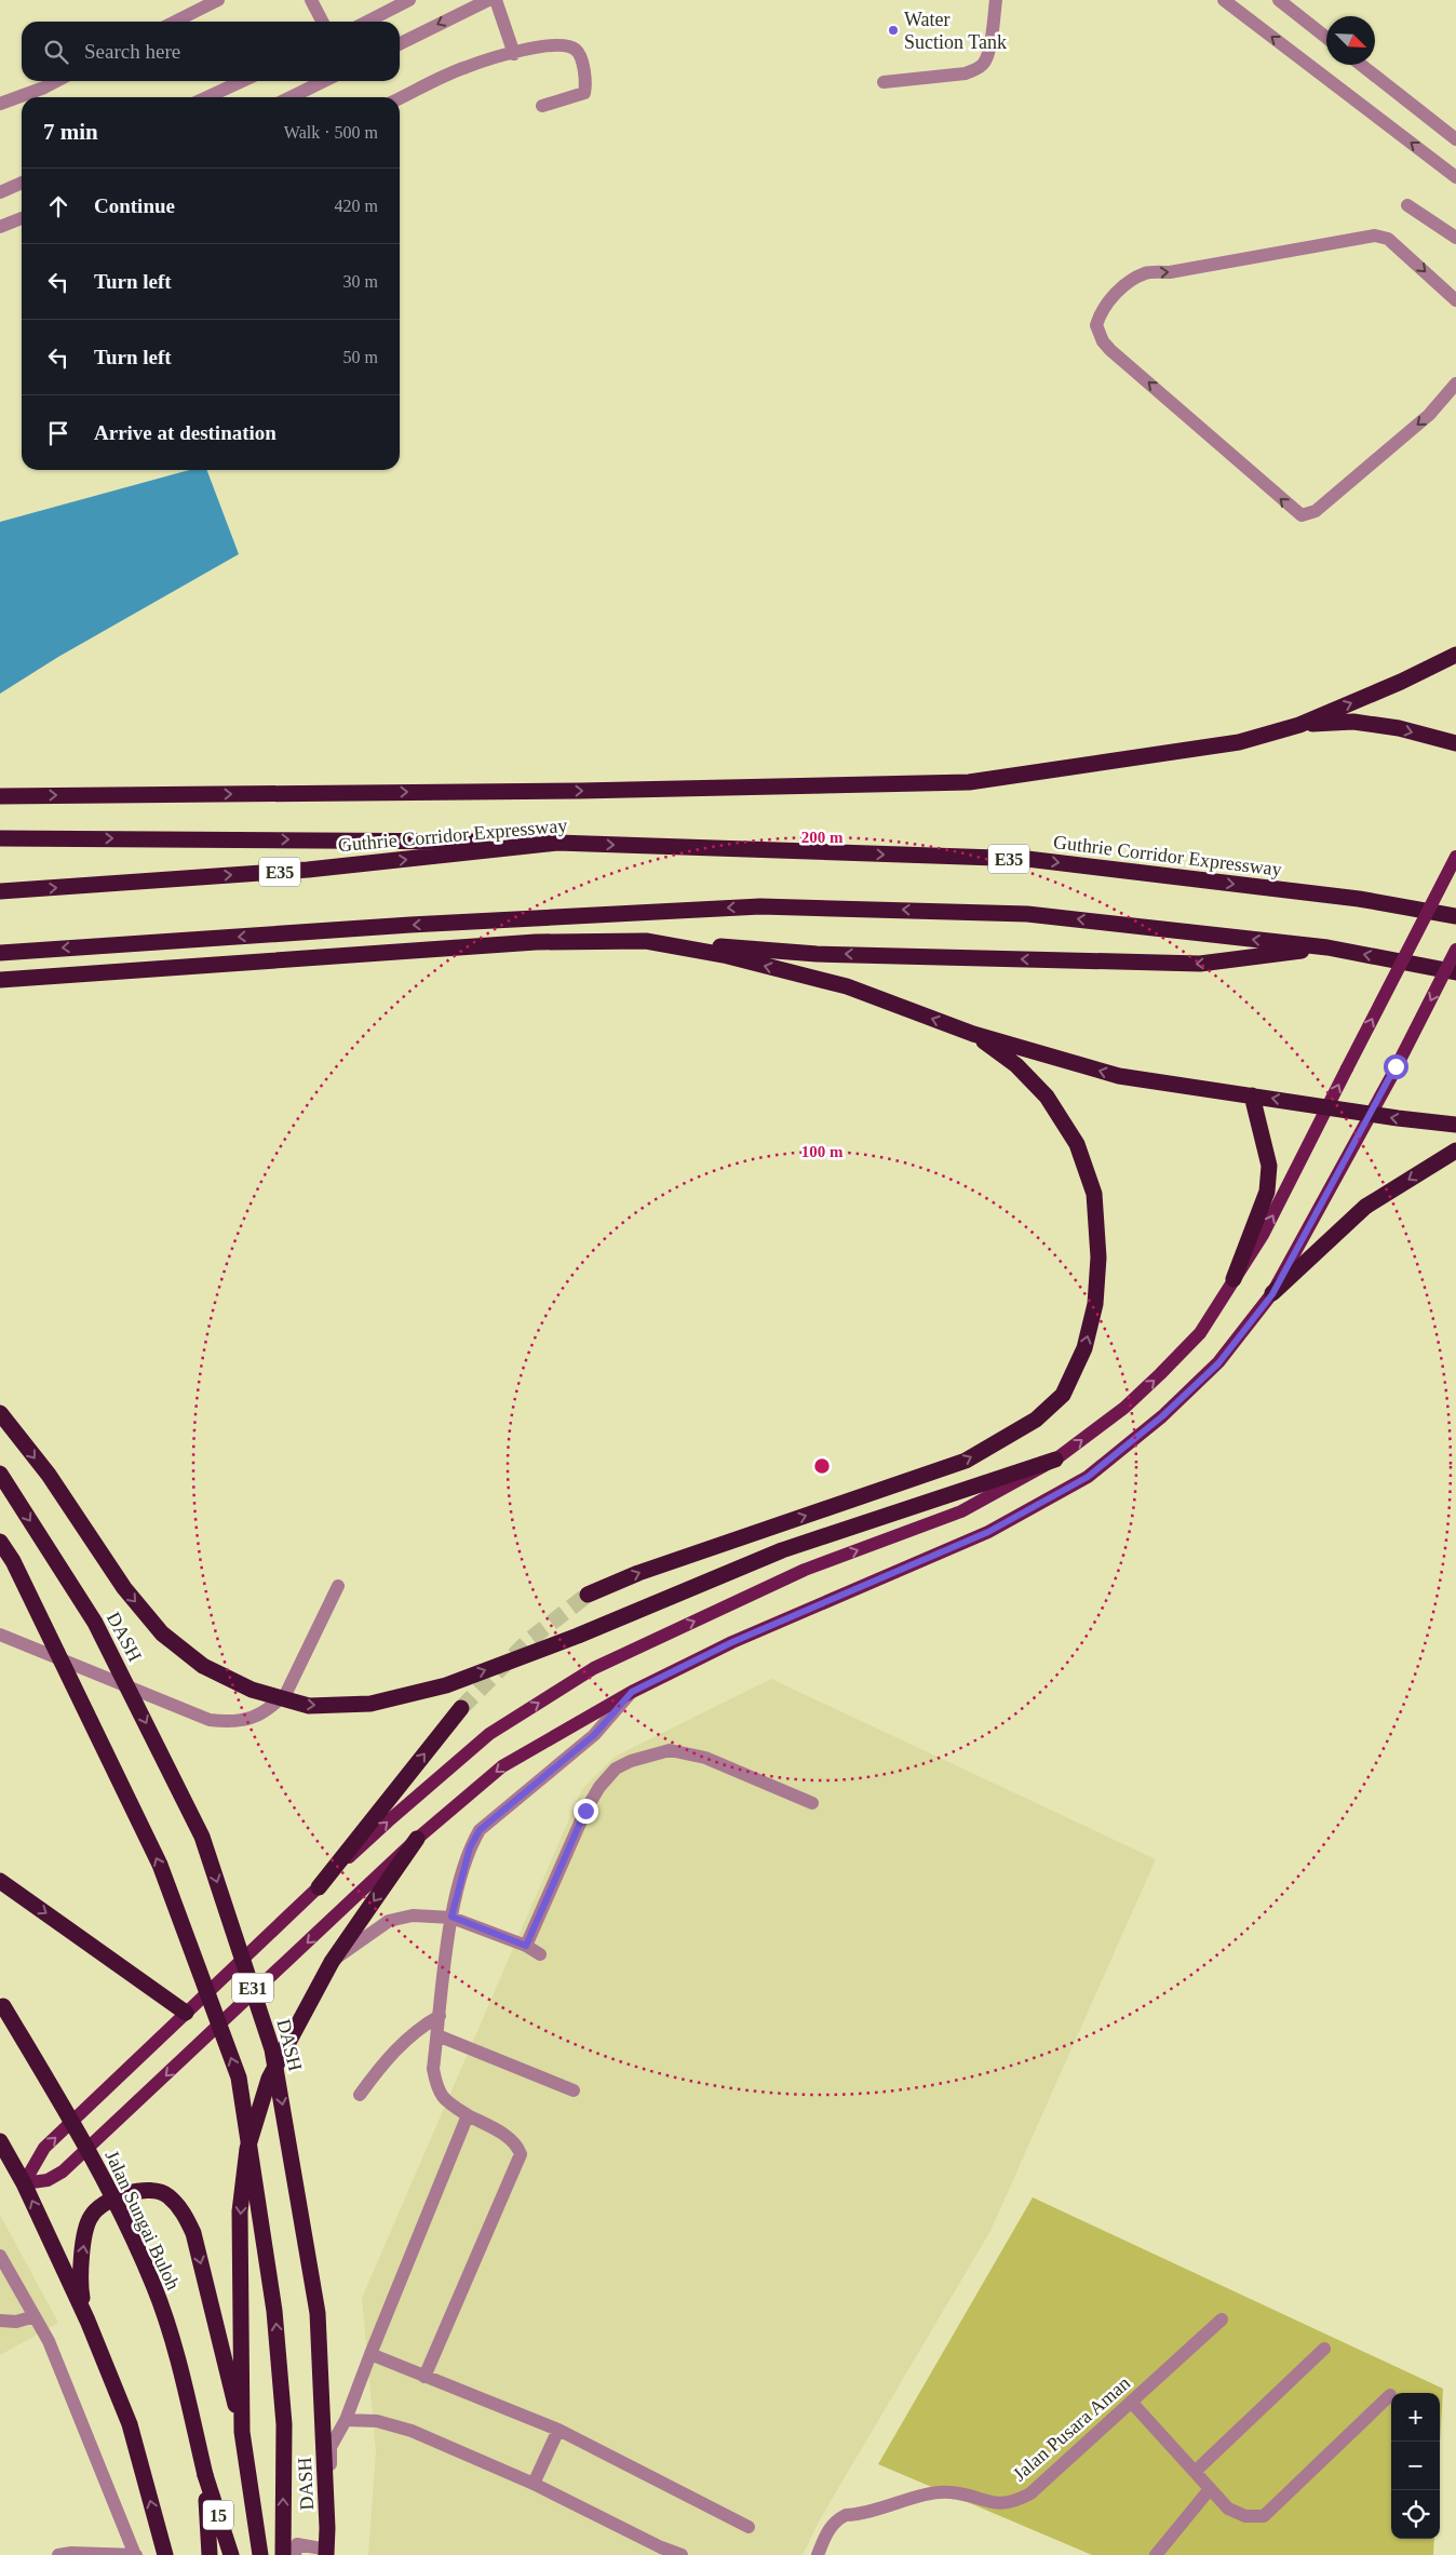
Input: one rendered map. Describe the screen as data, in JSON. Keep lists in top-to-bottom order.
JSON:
{
  "streets": {
    "highway": [
      "Guthrie Corridor Expressway",
      "E35",
      "DASH",
      "E31",
      "Jalan Sungai Buloh",
      "15"
    ],
    "street": ["Jalan Pusara Aman"]
  },
  "places": ["Water Suction Tank"],
  "north": "bottom right",
  "page": {
    "search": "Search here",
    "heading": ["7 min", "Walk · 500 m"],
    "list": [
      ["Continue", "420 m"],
      ["Turn left", "30 m"],
      ["Turn left", "50 m"],
      "Arrive at destination"
    ],
    "map_buttons": ["+", "−"]
  },
  "rings": ["200 m", "100 m"]
}
